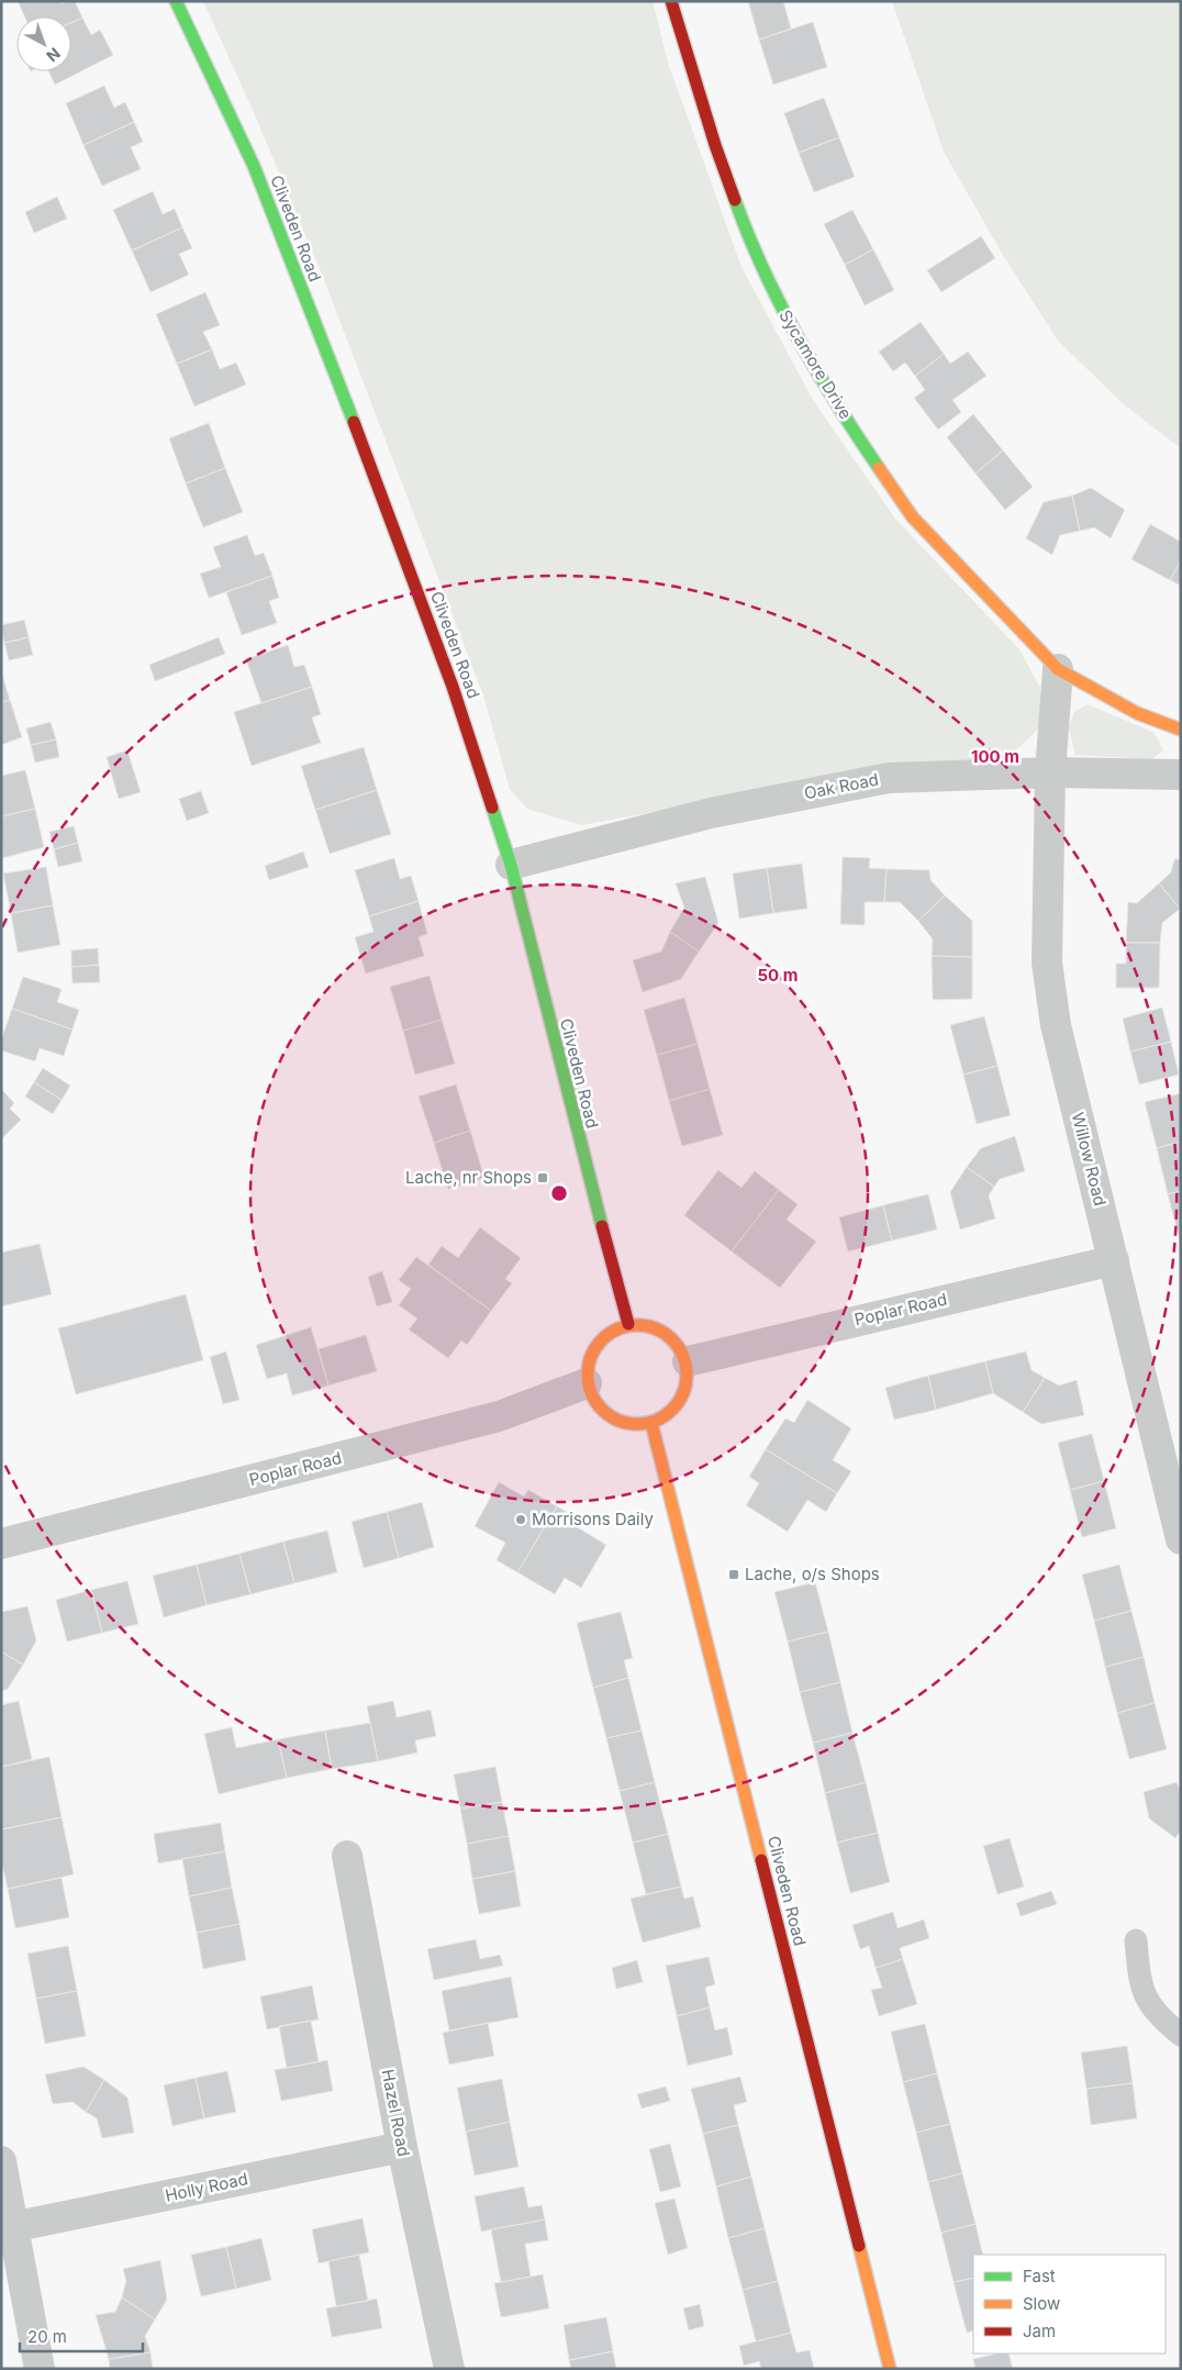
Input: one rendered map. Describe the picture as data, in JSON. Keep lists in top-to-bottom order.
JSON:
{
  "streets": {
    "street": [
      "Cliveden Road",
      "Sycamore Drive",
      "Oak Road",
      "Willow Road",
      "Poplar Road",
      "Hazel Road",
      "Holly Road"
    ]
  },
  "crossings": [
    ["Cliveden Road", "Oak Road"],
    ["Cliveden Road", "Poplar Road"],
    ["Oak Road", "Willow Road"],
    ["Willow Road", "Poplar Road"],
    ["Hazel Road", "Holly Road"]
  ],
  "places": {
    "transit": ["Lache, nr Shops", "Lache, o/s Shops"],
    "other": ["Morrisons Daily"]
  },
  "legend": ["Fast", "Slow", "Jam"],
  "scale_bar": "20 m",
  "north": "bottom right",
  "rings": ["100 m", "50 m"]
}
